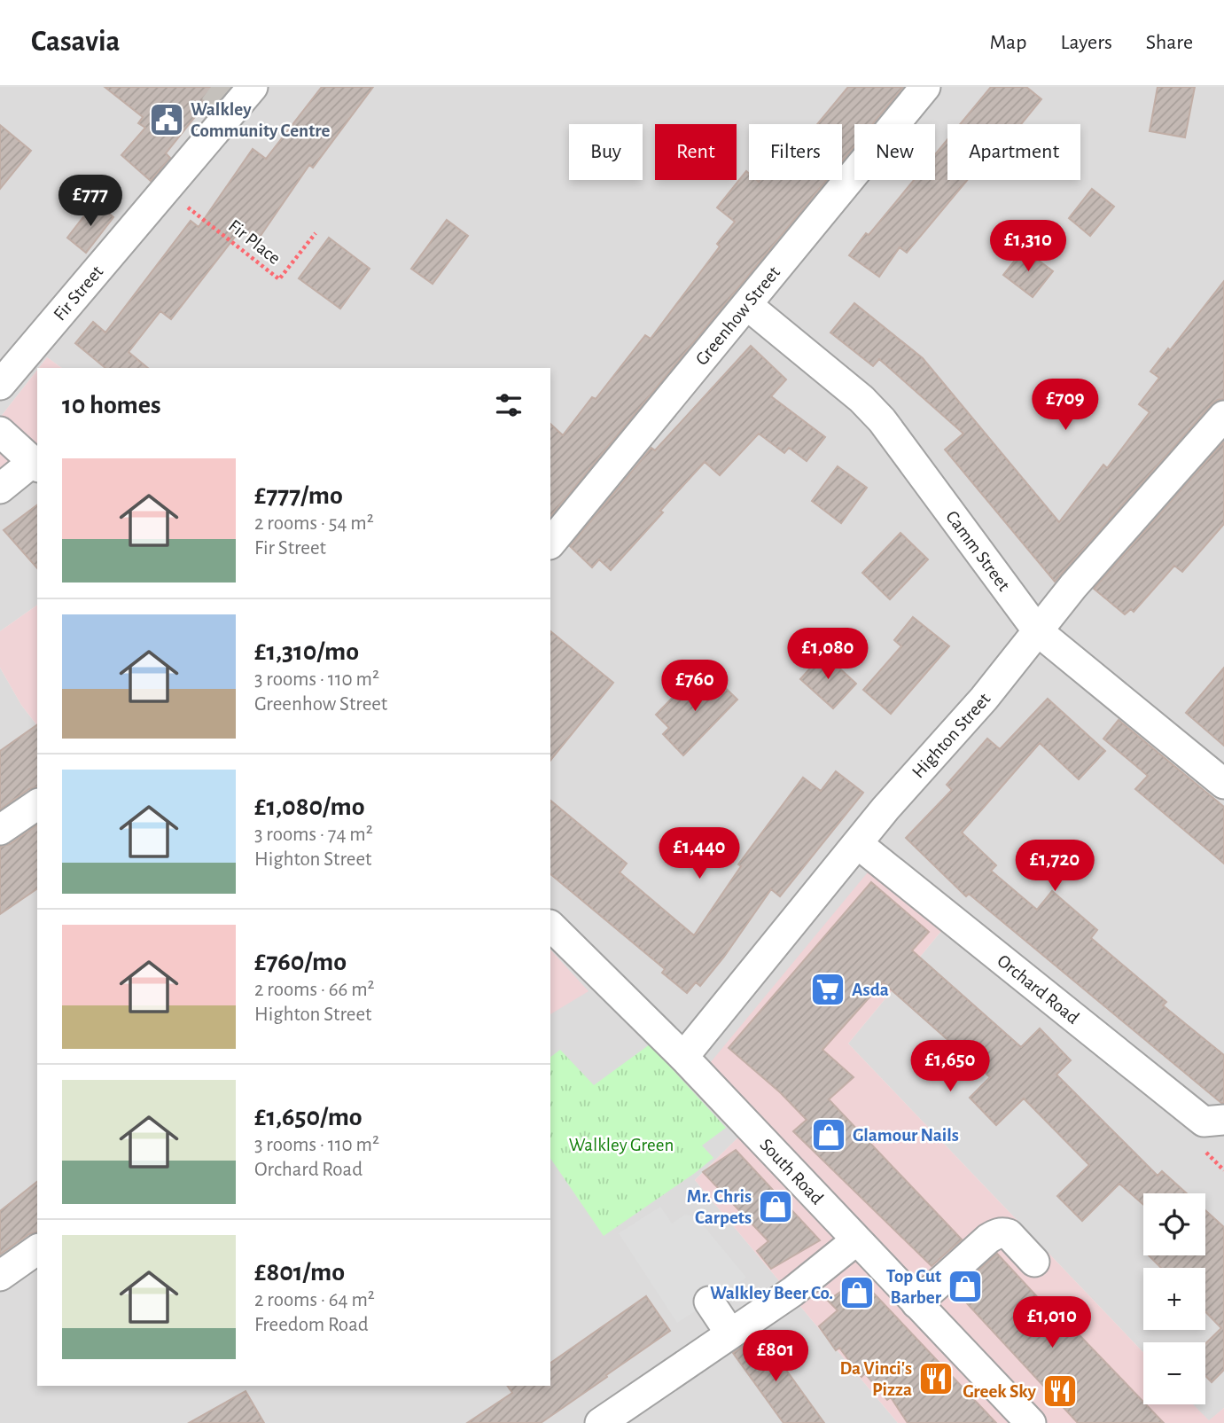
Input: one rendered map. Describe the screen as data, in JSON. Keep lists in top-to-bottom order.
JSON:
{
  "streets": {
    "street": [
      "Fir Street",
      "Greenhow Street",
      "Camm Street",
      "Highton Street",
      "Orchard Road",
      "South Road"
    ],
    "path": ["Fir Place"]
  },
  "crossings": [
    ["Fir Place", "Fir Street"],
    ["Greenhow Street", "Camm Street"],
    ["Camm Street", "Highton Street"],
    ["Highton Street", "Orchard Road"],
    ["Highton Street", "South Road"]
  ],
  "parks": ["Walkley Green"],
  "places": {
    "public building": ["Walkley Community Centre"],
    "supermarket": ["Asda"],
    "shop": [
      "Glamour Nails",
      "Mr. Chris Carpets",
      "Top Cut Barber",
      "Walkley Beer Co."
    ],
    "restaurant": ["Da Vinci's Pizza", "Greek Sky"]
  },
  "page": {
    "header": "Casavia",
    "nav": ["Map", "Layers", "Share"],
    "chip": [
      "Buy",
      "Rent",
      "Filters",
      "New",
      "Apartment"
    ],
    "price": [
      "£777",
      "£1,310",
      "£709",
      "£1,080",
      "£760",
      "£1,440",
      "£1,720",
      "£1,650",
      "£1,010",
      "£801"
    ],
    "heading": "10 homes",
    "list": [
      {
        "name": "£777/mo",
        "note": "2 rooms · 54 m² · Fir Street"
      },
      {
        "name": "£1,310/mo",
        "note": "3 rooms · 110 m² · Greenhow Street"
      },
      {
        "name": "£1,080/mo",
        "note": "3 rooms · 74 m² · Highton Street"
      },
      {
        "name": "£760/mo",
        "note": "2 rooms · 66 m² · Highton Street"
      },
      {
        "name": "£1,650/mo",
        "note": "3 rooms · 110 m² · Orchard Road"
      },
      {
        "name": "£801/mo",
        "note": "2 rooms · 64 m² · Freedom Road"
      }
    ],
    "map_buttons": ["+", "−"]
  }
}
